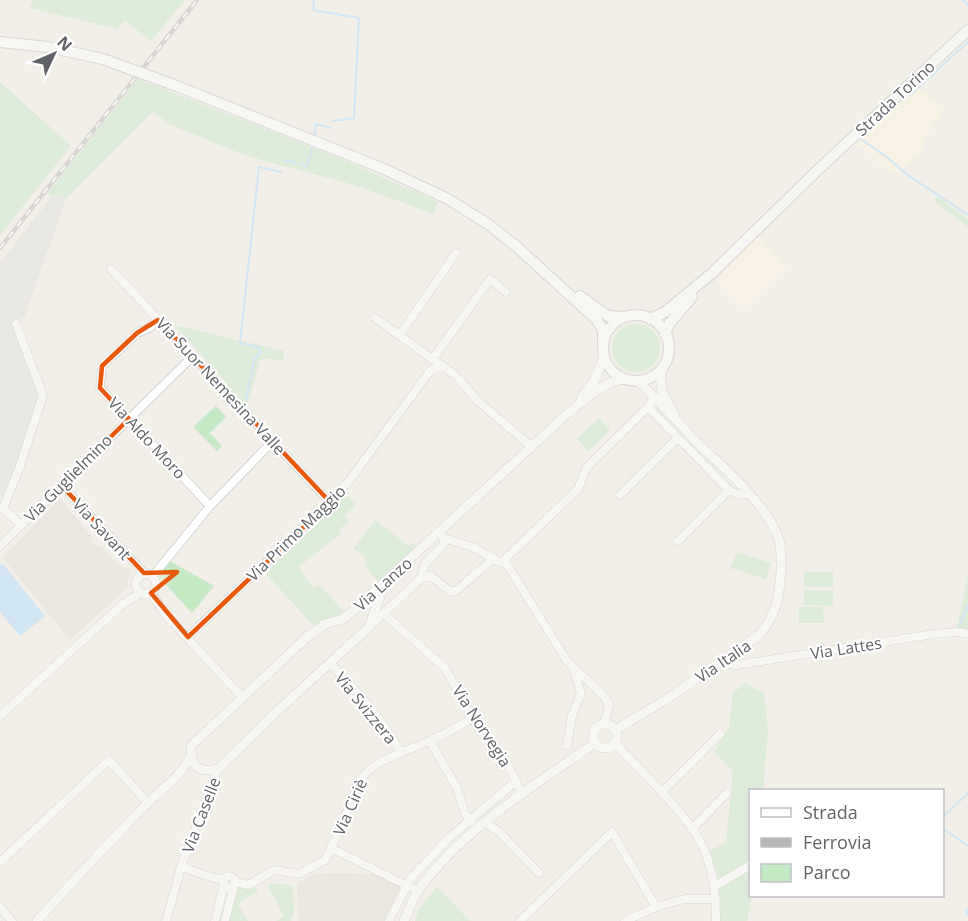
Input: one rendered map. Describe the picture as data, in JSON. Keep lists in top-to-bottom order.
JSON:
{
  "streets": {
    "main road": ["Strada Torino"],
    "street": [
      "Via Suor Nemesina Valle",
      "Via Aldo Moro",
      "Via Guglielmino",
      "Via Savant",
      "Via Primo Maggio",
      "Via Lanzo",
      "Via Lattes",
      "Via Italia",
      "Via Svizzera",
      "Via Norvegia",
      "Via Ciriè",
      "Via Caselle"
    ]
  },
  "crossings": [
    ["Via Suor Nemesina Valle", "Via Aldo Moro"],
    ["Via Suor Nemesina Valle", "Via Guglielmino"],
    ["Via Suor Nemesina Valle", "Via Primo Maggio"],
    ["Via Aldo Moro", "Via Guglielmino"],
    ["Via Guglielmino", "Via Savant"],
    ["Via Lanzo", "Via Italia"],
    ["Via Lanzo", "Via Svizzera"],
    ["Via Lanzo", "Via Norvegia"],
    ["Via Lanzo", "Via Caselle"],
    ["Via Lattes", "Via Italia"],
    ["Via Svizzera", "Via Ciriè"],
    ["Via Norvegia", "Via Ciriè"]
  ],
  "legend": ["Strada", "Ferrovia", "Parco"],
  "north": "top right"
}
